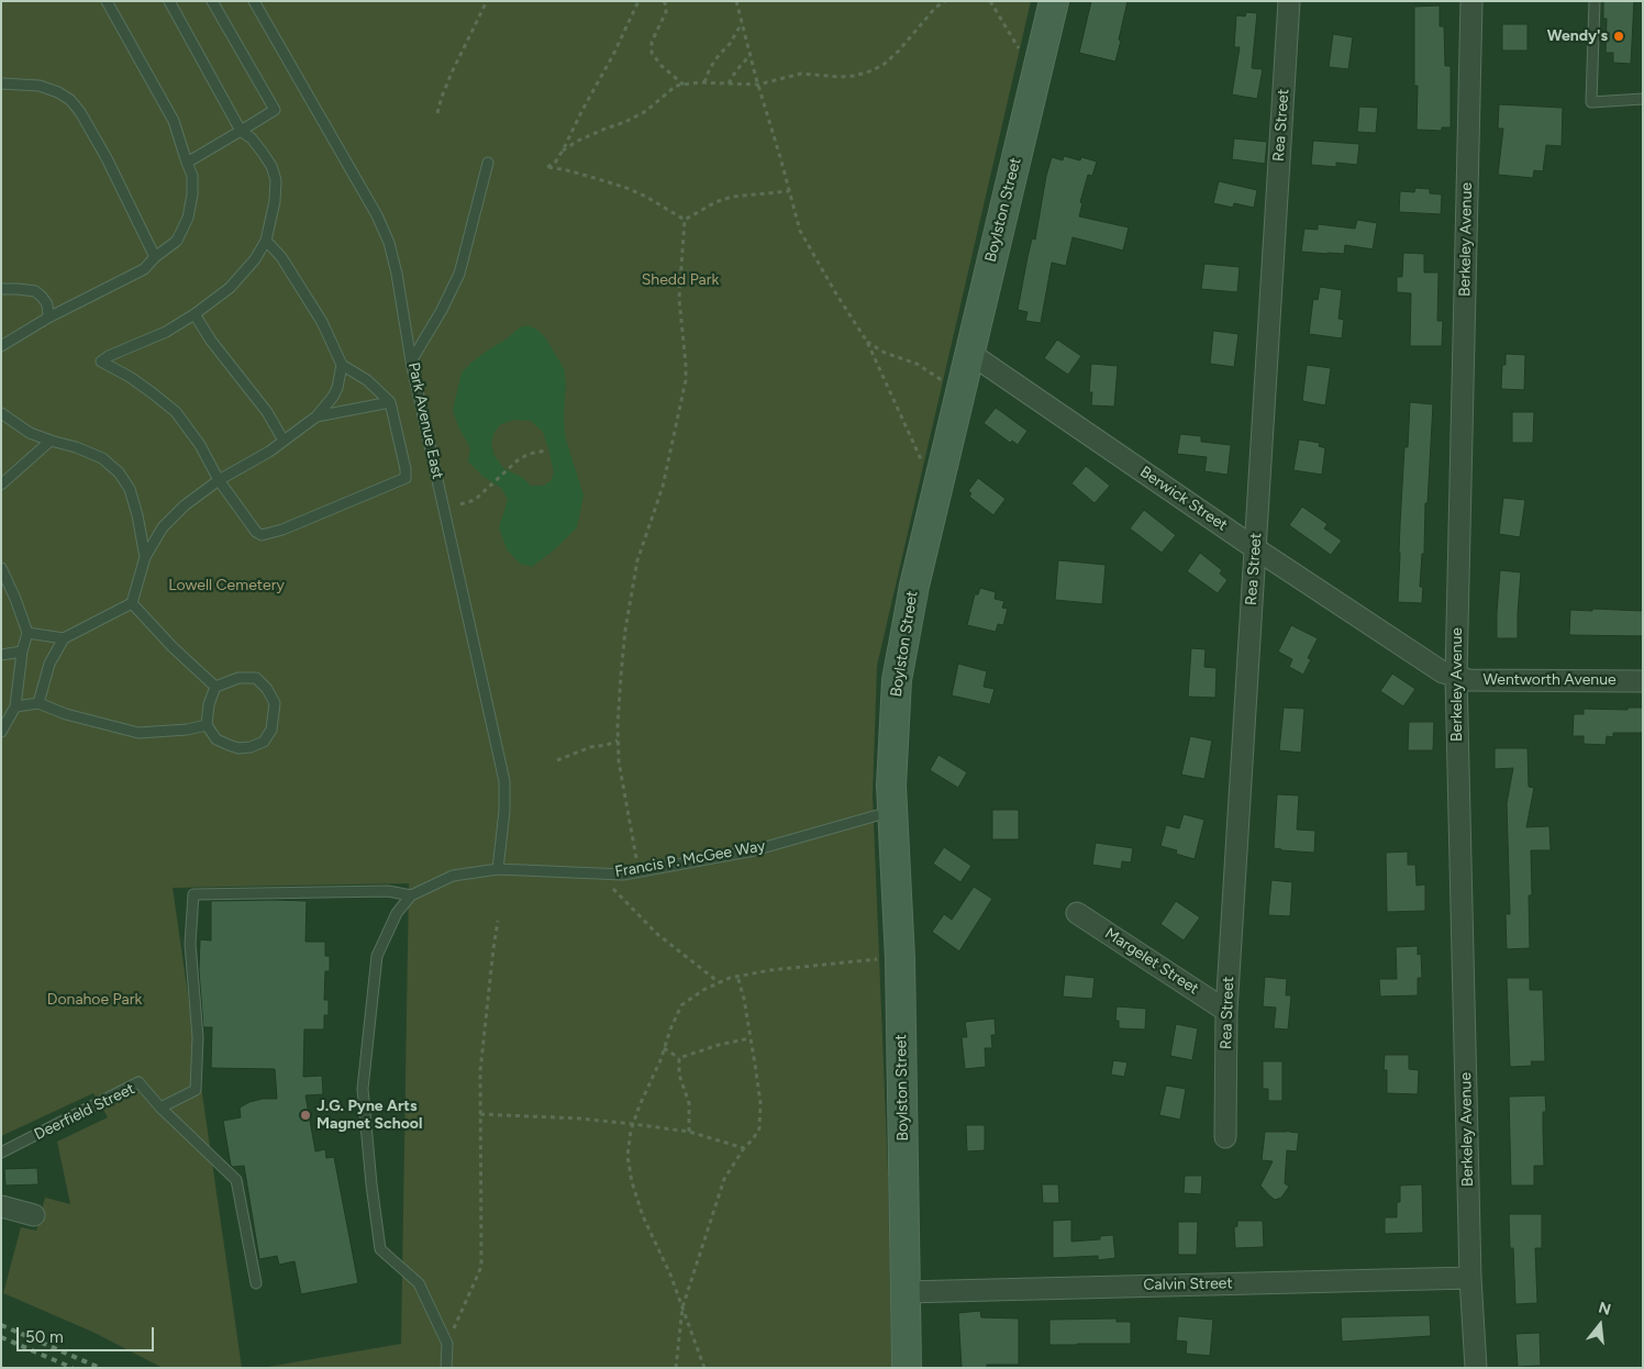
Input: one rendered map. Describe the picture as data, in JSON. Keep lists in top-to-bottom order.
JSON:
{
  "streets": {
    "main road": ["Boylston Street"],
    "street": [
      "Rea Street",
      "Berkeley Avenue",
      "Berwick Street",
      "Wentworth Avenue",
      "Margelet Street",
      "Calvin Street"
    ],
    "lane": ["Park Avenue East", "Francis P. McGee Way", "Deerfield Street"]
  },
  "crossings": [
    ["Rea Street", "Berwick Street"],
    ["Rea Street", "Margelet Street"],
    ["Boylston Street", "Berwick Street"],
    ["Boylston Street", "Francis P. McGee Way"],
    ["Boylston Street", "Calvin Street"],
    ["Berkeley Avenue", "Berwick Street"],
    ["Berkeley Avenue", "Wentworth Avenue"],
    ["Berkeley Avenue", "Calvin Street"],
    ["Park Avenue East", "Francis P. McGee Way"],
    ["Berwick Street", "Wentworth Avenue"]
  ],
  "parks": ["Shedd Park", "Lowell Cemetery", "Donahoe Park"],
  "places": ["Wendy's", "J.G. Pyne Arts Magnet School"],
  "scale_bar": "50 m",
  "north": "top"
}
